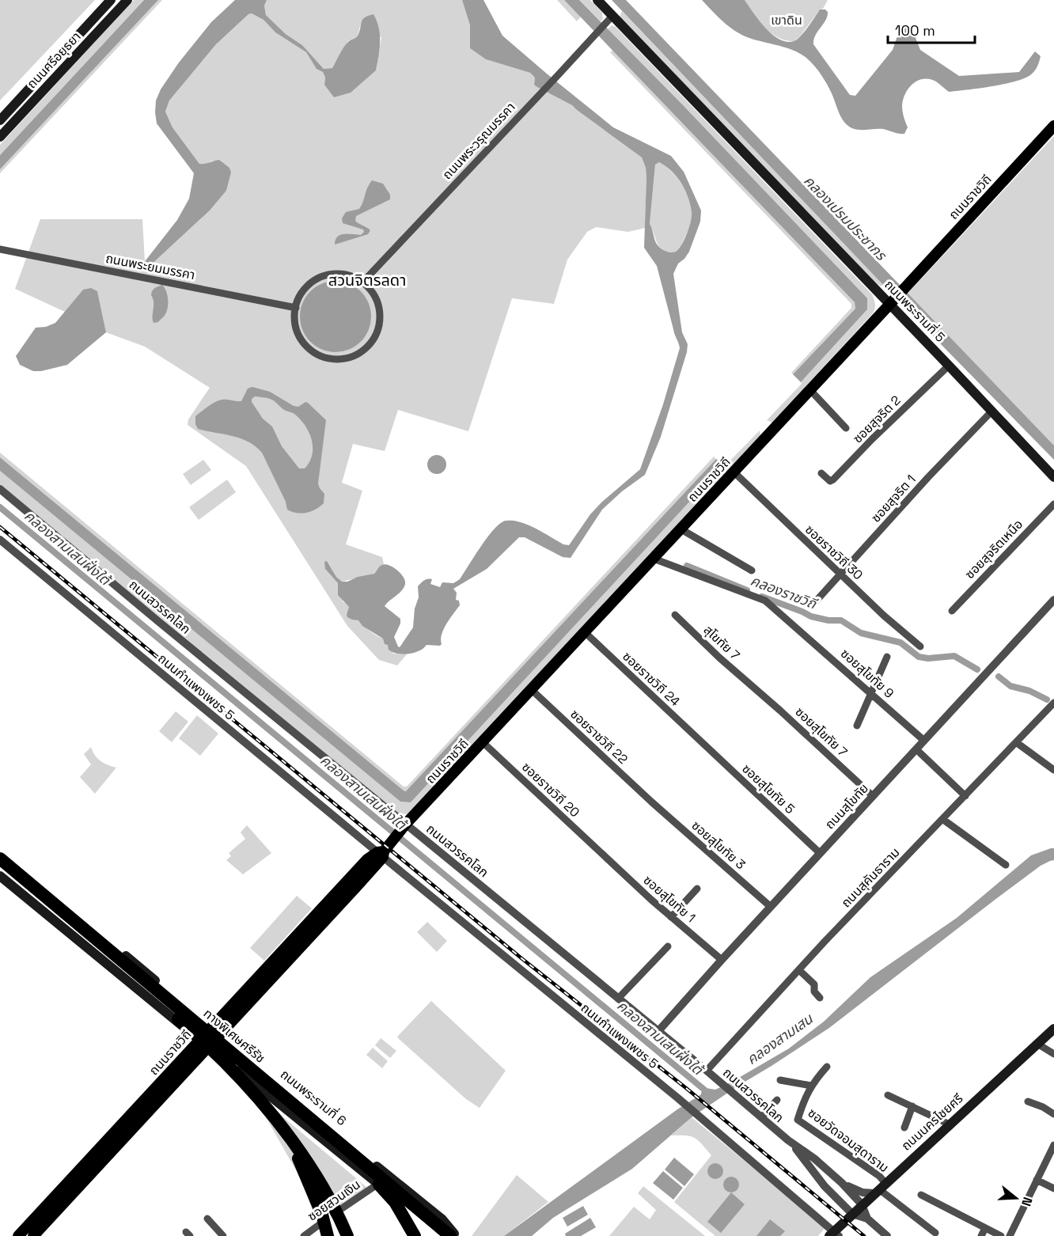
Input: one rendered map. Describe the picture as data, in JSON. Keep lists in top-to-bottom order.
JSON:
{
  "streets": {
    "highway": ["ทางพิเศษศรีรัช"],
    "main road": [
      "ถนนศรีอยุธยา",
      "ถนนราชวิถี",
      "ถนนพระรามที่ 5",
      "ถนนพระรามที่ 6",
      "ถนนนครไชยศรี"
    ],
    "street": [
      "ถนนพระวรุณมรรคา",
      "ถนนพระยมมรรคา",
      "ซอยสุจริต 2",
      "ซอยสุจริต 1",
      "ซอยสุจริตเหนือ",
      "ซอยราชวิถี 30",
      "ถนนสวรรคโลก",
      "สุโขทัย 7",
      "ซอยสุโขทัย 9",
      "ซอยราชวิถี 24",
      "ถนนกำแพงเพชร 5",
      "ซอยสุโขทัย 7",
      "ซอยราชวิถี 22",
      "ซอยสุโขทัย 5",
      "ซอยราชวิถี 20",
      "ถนนสุโขทัย",
      "ซอยสุโขทัย 3",
      "ถนนสุคันธาราม",
      "ซอยสุโขทัย 1",
      "ซอยวัดจอมสุดาราม",
      "ซอยสวนเงิน"
    ]
  },
  "crossings": [
    ["ถนนพระวรุณมรรคา", "ถนนพระยมมรรคา"],
    ["ถนนพระวรุณมรรคา", "ถนนพระรามที่ 5"],
    ["ถนนราชวิถี", "ถนนพระรามที่ 5"],
    ["ถนนราชวิถี", "ซอยราชวิถี 30"],
    ["ถนนราชวิถี", "ถนนสวรรคโลก"],
    ["ถนนราชวิถี", "ซอยสุโขทัย 9"],
    ["ถนนราชวิถี", "ซอยราชวิถี 24"],
    ["ถนนราชวิถี", "ถนนกำแพงเพชร 5"],
    ["ถนนราชวิถี", "ซอยราชวิถี 22"],
    ["ถนนราชวิถี", "ซอยราชวิถี 20"],
    ["ถนนราชวิถี", "ถนนพระรามที่ 6"],
    ["ถนนพระรามที่ 5", "ซอยสุจริต 2"],
    ["ถนนพระรามที่ 5", "ซอยสุจริต 1"],
    ["ซอยสุจริต 1", "ซอยราชวิถี 30"],
    ["ถนนสวรรคโลก", "ถนนสุโขทัย"],
    ["ถนนสวรรคโลก", "ถนนสุคันธาราม"],
    ["ถนนสวรรคโลก", "ถนนนครไชยศรี"],
    ["สุโขทัย 7", "ซอยสุโขทัย 7"],
    ["ซอยสุโขทัย 9", "ถนนสุโขทัย"],
    ["ซอยราชวิถี 24", "ซอยสุโขทัย 5"],
    ["ถนนกำแพงเพชร 5", "ถนนนครไชยศรี"],
    ["ซอยสุโขทัย 7", "ถนนสุโขทัย"],
    ["ซอยราชวิถี 22", "ซอยสุโขทัย 3"],
    ["ซอยสุโขทัย 5", "ถนนสุโขทัย"],
    ["ซอยราชวิถี 20", "ซอยสุโขทัย 1"],
    ["ถนนสุโขทัย", "ซอยสุโขทัย 3"],
    ["ถนนสุโขทัย", "ซอยสุโขทัย 1"],
    ["ถนนพระรามที่ 6", "ซอยสวนเงิน"],
    ["ถนนนครไชยศรี", "ซอยวัดจอมสุดาราม"]
  ],
  "districts": ["สวนจิตรลดา"],
  "water": [
    "คลองเปรมประชากร",
    "คลองสามเสนฝั่งใต้",
    "คลองราชวิถี",
    "คลองสามเสน"
  ],
  "parks": ["เขาดิน"],
  "scale_bar": "100 m",
  "north": "right"
}
